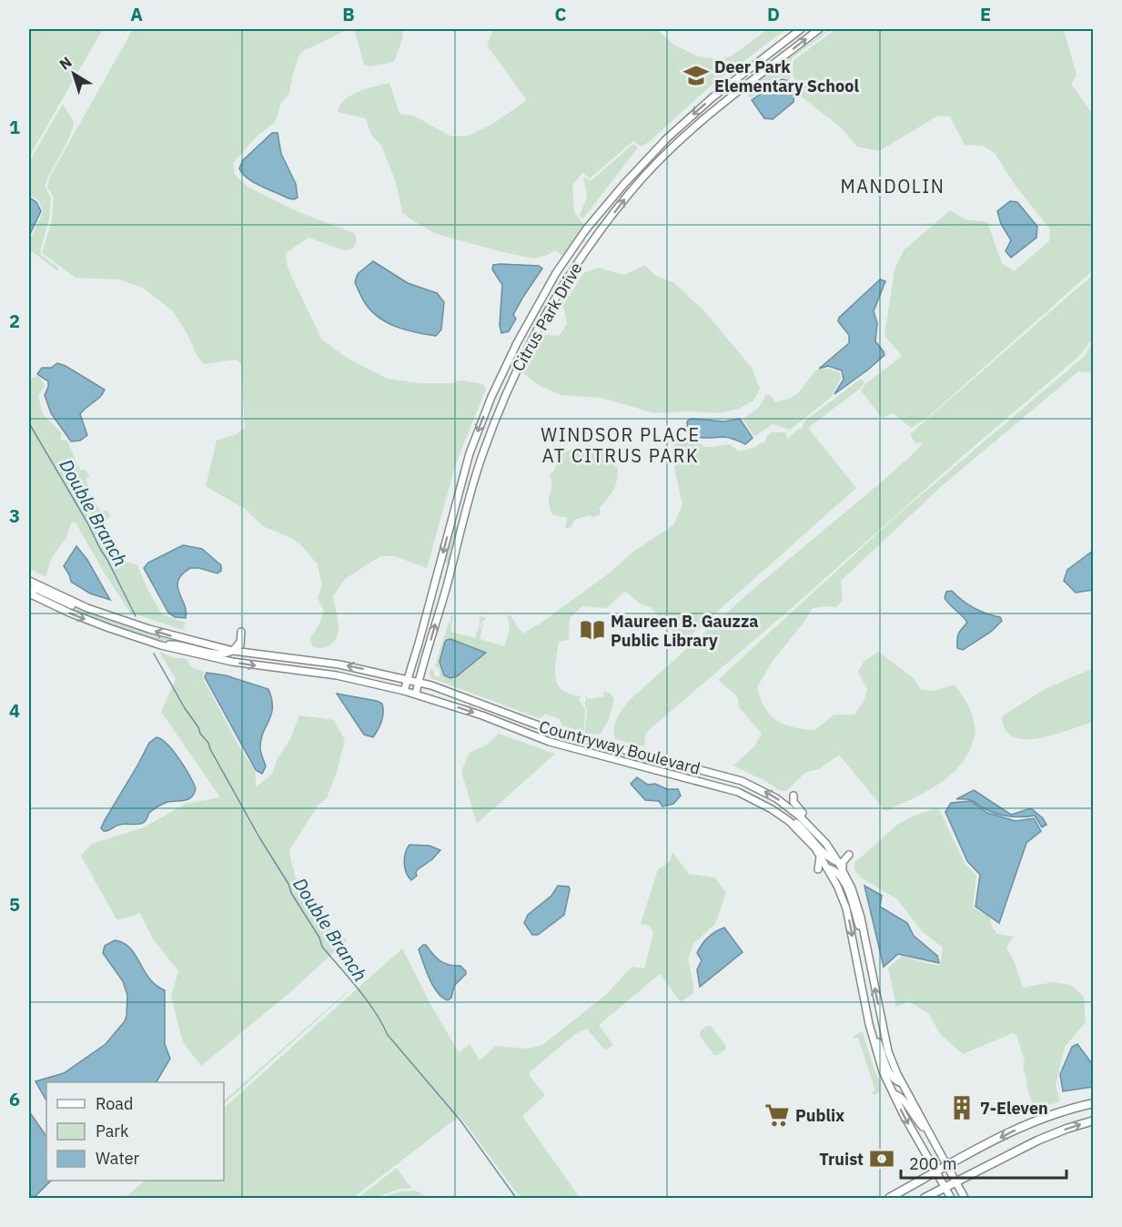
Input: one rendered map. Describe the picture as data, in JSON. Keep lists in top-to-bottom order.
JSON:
{
  "streets": {
    "street": ["Citrus Park Drive", "Countryway Boulevard"]
  },
  "crossings": [
    ["Citrus Park Drive", "Countryway Boulevard"]
  ],
  "districts": ["MANDOLIN", "WINDSOR PLACE AT CITRUS PARK"],
  "water": ["Double Branch"],
  "places": {
    "school or university": ["Deer Park Elementary School"],
    "library": ["Maureen B. Gauzza Public Library"],
    "building": ["7-Eleven"],
    "supermarket": ["Publix"],
    "bank": ["Truist"]
  },
  "legend": ["Road", "Park", "Water"],
  "scale_bar": "200 m",
  "north": "top left",
  "grid": {
    "columns": [
      "A",
      "B",
      "C",
      "D",
      "E"
    ],
    "rows": [
      "1",
      "2",
      "3",
      "4",
      "5",
      "6"
    ]
  }
}
